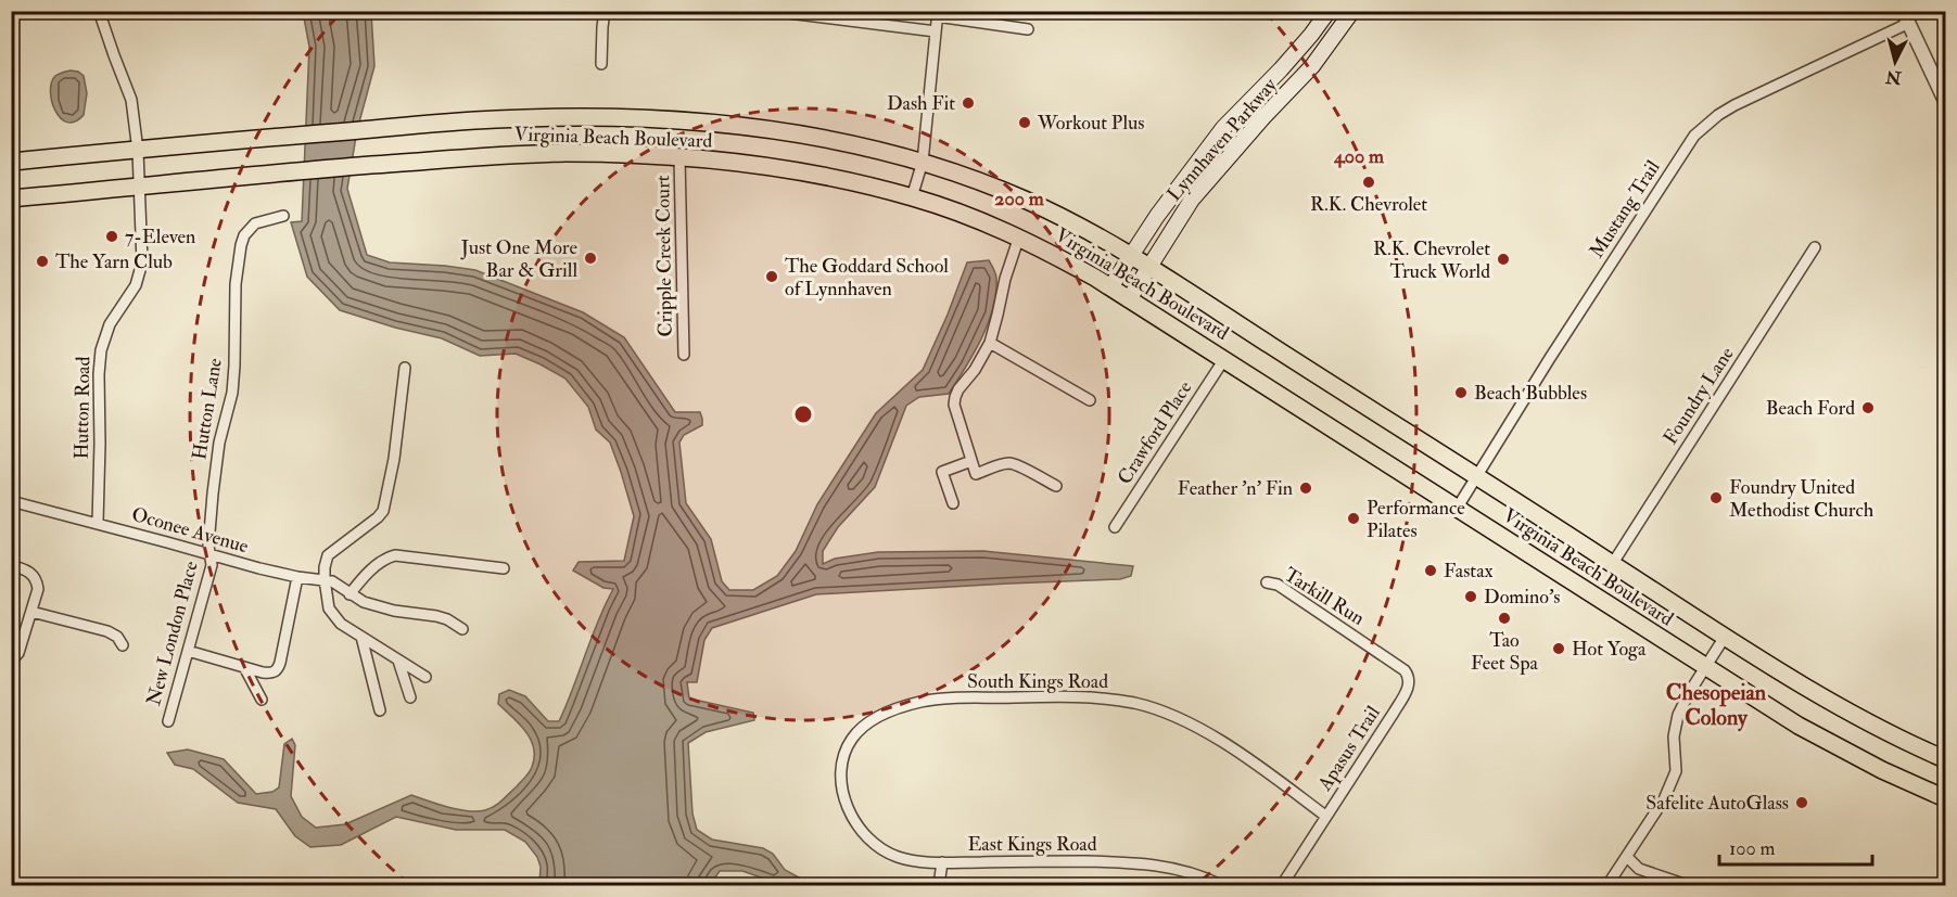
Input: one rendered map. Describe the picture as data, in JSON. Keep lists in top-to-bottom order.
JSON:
{
  "streets": {
    "main road": ["Virginia Beach Boulevard", "Lynnhaven Parkway"],
    "street": [
      "Mustang Trail",
      "Cripple Creek Court",
      "Foundry Lane",
      "Hutton Road",
      "Hutton Lane",
      "Crawford Place",
      "Oconee Avenue",
      "Tarkill Run",
      "New London Place",
      "South Kings Road",
      "Apasus Trail",
      "East Kings Road"
    ]
  },
  "crossings": [
    ["Virginia Beach Boulevard", "Lynnhaven Parkway"],
    ["Virginia Beach Boulevard", "Mustang Trail"],
    ["Virginia Beach Boulevard", "Cripple Creek Court"],
    ["Virginia Beach Boulevard", "Foundry Lane"],
    ["Virginia Beach Boulevard", "Hutton Road"],
    ["Virginia Beach Boulevard", "Crawford Place"],
    ["Hutton Road", "Oconee Avenue"],
    ["Hutton Lane", "Oconee Avenue"],
    ["Hutton Lane", "New London Place"],
    ["Oconee Avenue", "New London Place"],
    ["Tarkill Run", "Apasus Trail"],
    ["South Kings Road", "Apasus Trail"],
    ["South Kings Road", "East Kings Road"]
  ],
  "districts": ["Chesopeian Colony"],
  "places": [
    "Dash Fit",
    "Workout Plus",
    "R.K. Chevrolet",
    "7-Eleven",
    "Just One More Bar & Grill",
    "R.K. Chevrolet Truck World",
    "The Yarn Club",
    "The Goddard School of Lynnhaven",
    "Beach Bubbles",
    "Beach Ford",
    "Feather 'n' Fin",
    "Foundry United Methodist Church",
    "Performance Pilates",
    "Fastax",
    "Domino's",
    "Tao Feet Spa",
    "Hot Yoga",
    "Safelite AutoGlass"
  ],
  "scale_bar": "100 m",
  "north": "bottom",
  "rings": ["400 m", "200 m"]
}
